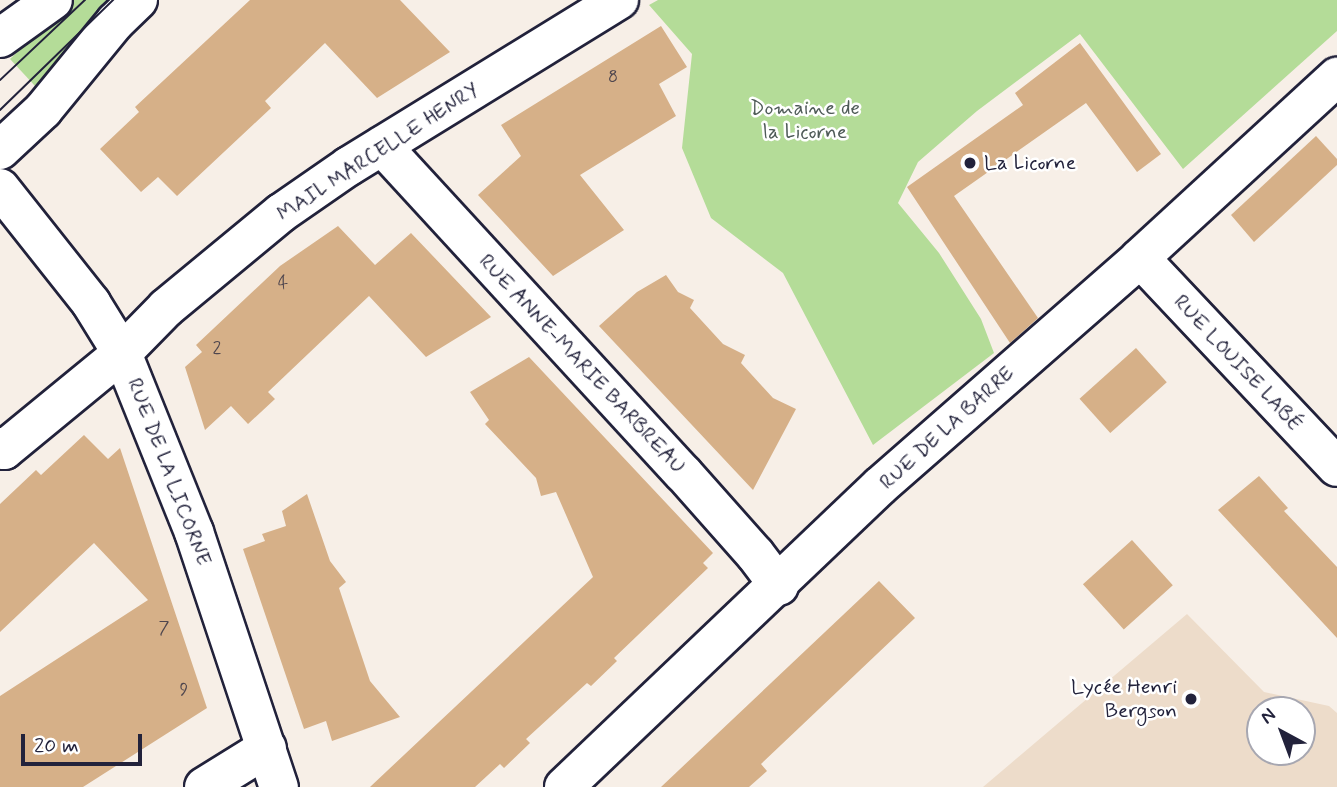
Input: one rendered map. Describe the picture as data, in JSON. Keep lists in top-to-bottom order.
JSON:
{
  "streets": {
    "street": [
      "MAIL MARCELLE HENRY",
      "RUE LOUISE LABÉ",
      "RUE ANNE-MARIE BARBREAU",
      "RUE DE LA BARRE",
      "RUE DE LA LICORNE"
    ]
  },
  "crossings": [
    ["MAIL MARCELLE HENRY", "RUE ANNE-MARIE BARBREAU"],
    ["MAIL MARCELLE HENRY", "RUE DE LA LICORNE"],
    ["RUE LOUISE LABÉ", "RUE DE LA BARRE"],
    ["RUE ANNE-MARIE BARBREAU", "RUE DE LA BARRE"]
  ],
  "parks": ["Domaine de la Licorne"],
  "places": ["La Licorne", "Lycée Henri Bergson"],
  "house_numbers": [
    "8",
    "4",
    "2",
    "7",
    "9"
  ],
  "scale_bar": "20 m",
  "north": "top left"
}
